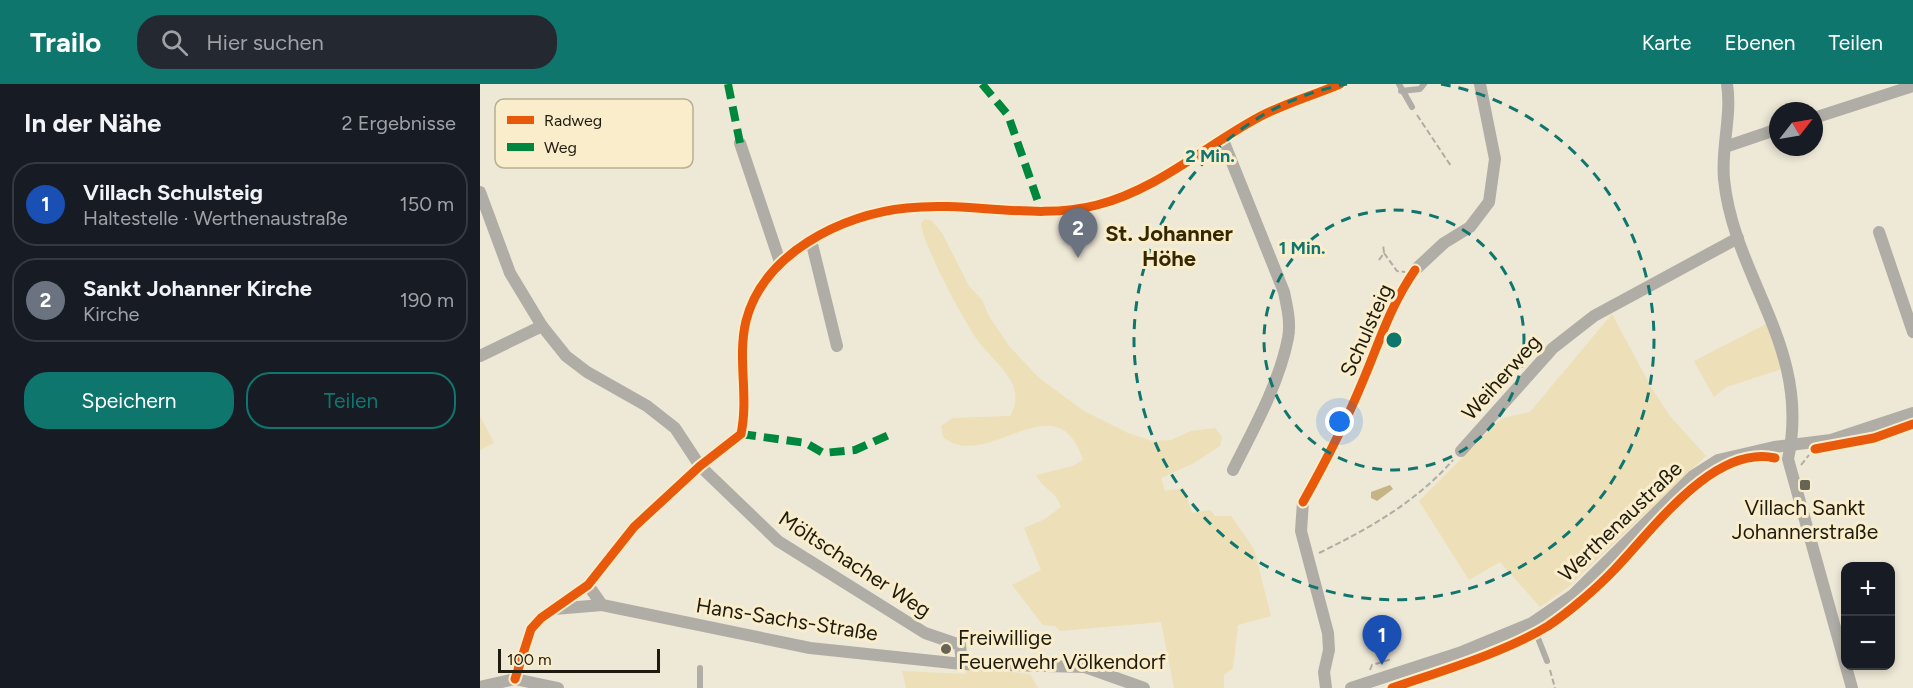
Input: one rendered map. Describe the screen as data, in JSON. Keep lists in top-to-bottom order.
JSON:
{
  "streets": {
    "street": [
      "Schulsteig",
      "Weiherweg",
      "Werthenaustraße",
      "Möltschacher Weg",
      "Hans-Sachs-Straße"
    ]
  },
  "crossings": [
    ["Möltschacher Weg", "Hans-Sachs-Straße"]
  ],
  "districts": ["St. Johanner Höhe"],
  "places": {
    "transit": ["Villach Sankt Johannerstraße"],
    "other": ["Freiwillige Feuerwehr Völkendorf"]
  },
  "legend": ["Radweg", "Weg"],
  "scale_bar": "100 m",
  "north": "top right",
  "page": {
    "header": "Trailo",
    "search": "Hier suchen",
    "nav": ["Karte", "Ebenen", "Teilen"],
    "heading": ["In der Nähe", "2 Ergebnisse"],
    "list": [
      {
        "mark": "1",
        "name": "Villach Schulsteig",
        "note": "Haltestelle · Werthenaustraße",
        "value": "150 m"
      },
      {
        "mark": "2",
        "name": "Sankt Johanner Kirche",
        "note": "Kirche",
        "value": "190 m"
      }
    ],
    "pins": ["2", "1"],
    "buttons": ["Speichern", "Teilen"],
    "map_buttons": ["+", "−"],
    "scale": "100 m"
  },
  "rings": ["2 Min.", "1 Min."]
}
